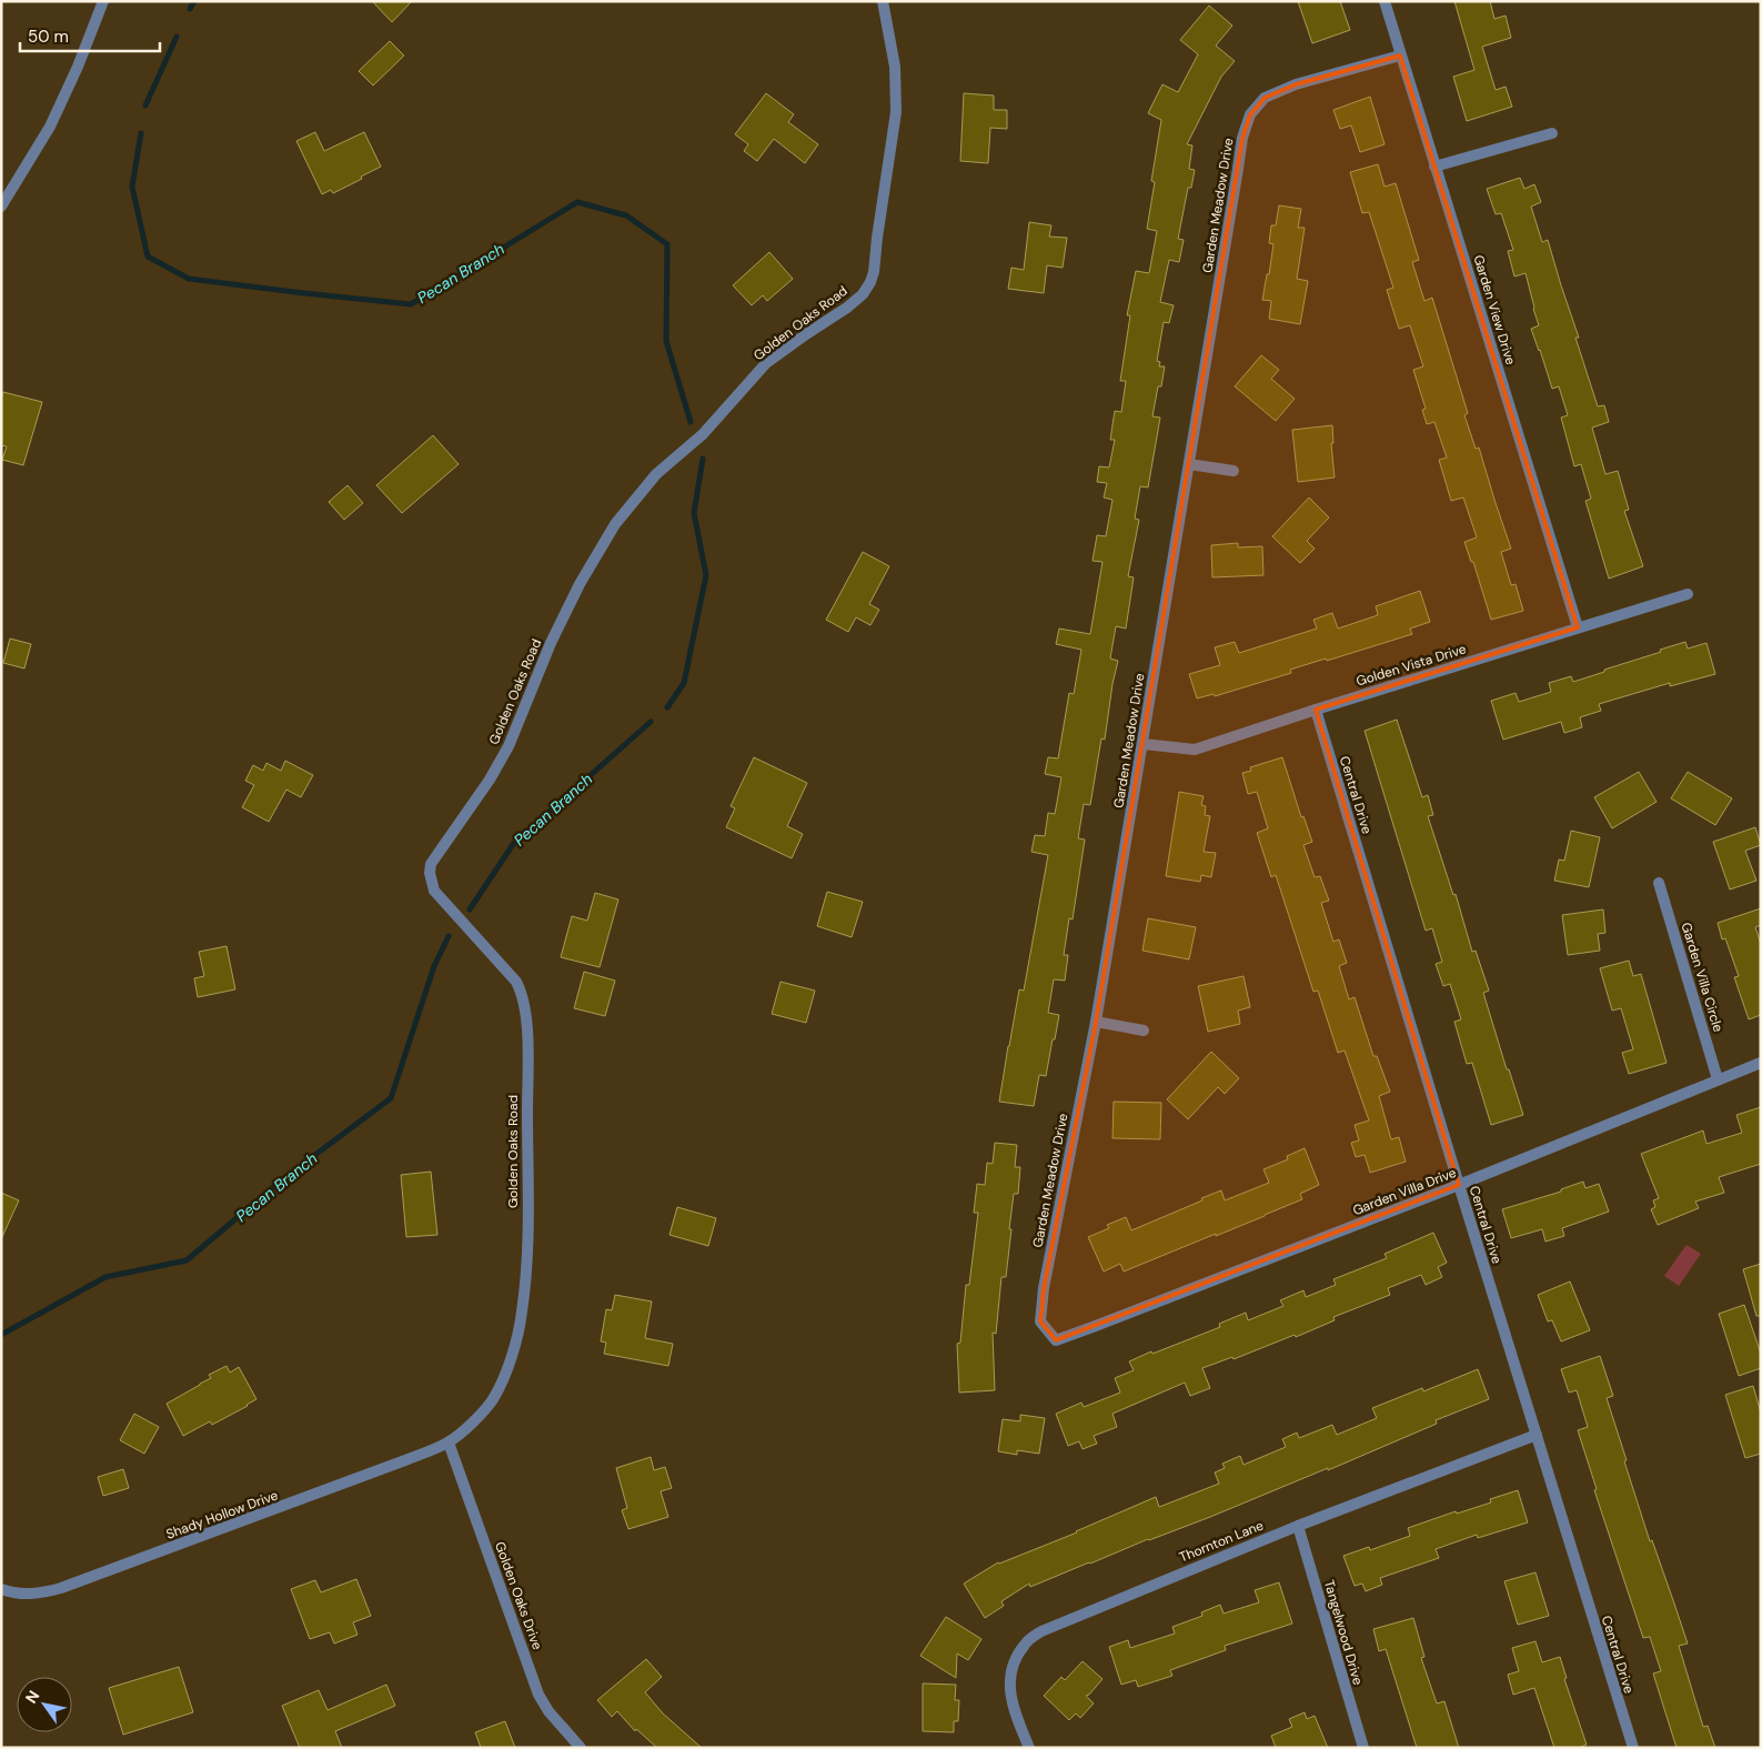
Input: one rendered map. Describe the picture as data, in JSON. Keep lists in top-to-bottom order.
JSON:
{
  "streets": {
    "street": [
      "Garden Meadow Drive",
      "Garden View Drive",
      "Golden Oaks Road",
      "Golden Vista Drive",
      "Central Drive",
      "Garden Villa Circle",
      "Garden Villa Drive",
      "Shady Hollow Drive",
      "Thornton Lane",
      "Golden Oaks Drive",
      "Tangelwood Drive"
    ]
  },
  "crossings": [
    ["Garden Meadow Drive", "Garden View Drive"],
    ["Garden Meadow Drive", "Golden Vista Drive"],
    ["Garden Meadow Drive", "Garden Villa Drive"],
    ["Garden View Drive", "Golden Vista Drive"],
    ["Golden Oaks Road", "Shady Hollow Drive"],
    ["Golden Oaks Road", "Golden Oaks Drive"],
    ["Golden Vista Drive", "Central Drive"],
    ["Central Drive", "Garden Villa Drive"],
    ["Central Drive", "Thornton Lane"],
    ["Garden Villa Circle", "Garden Villa Drive"],
    ["Shady Hollow Drive", "Golden Oaks Drive"],
    ["Thornton Lane", "Tangelwood Drive"]
  ],
  "water": ["Pecan Branch"],
  "scale_bar": "50 m",
  "north": "top left"
}
